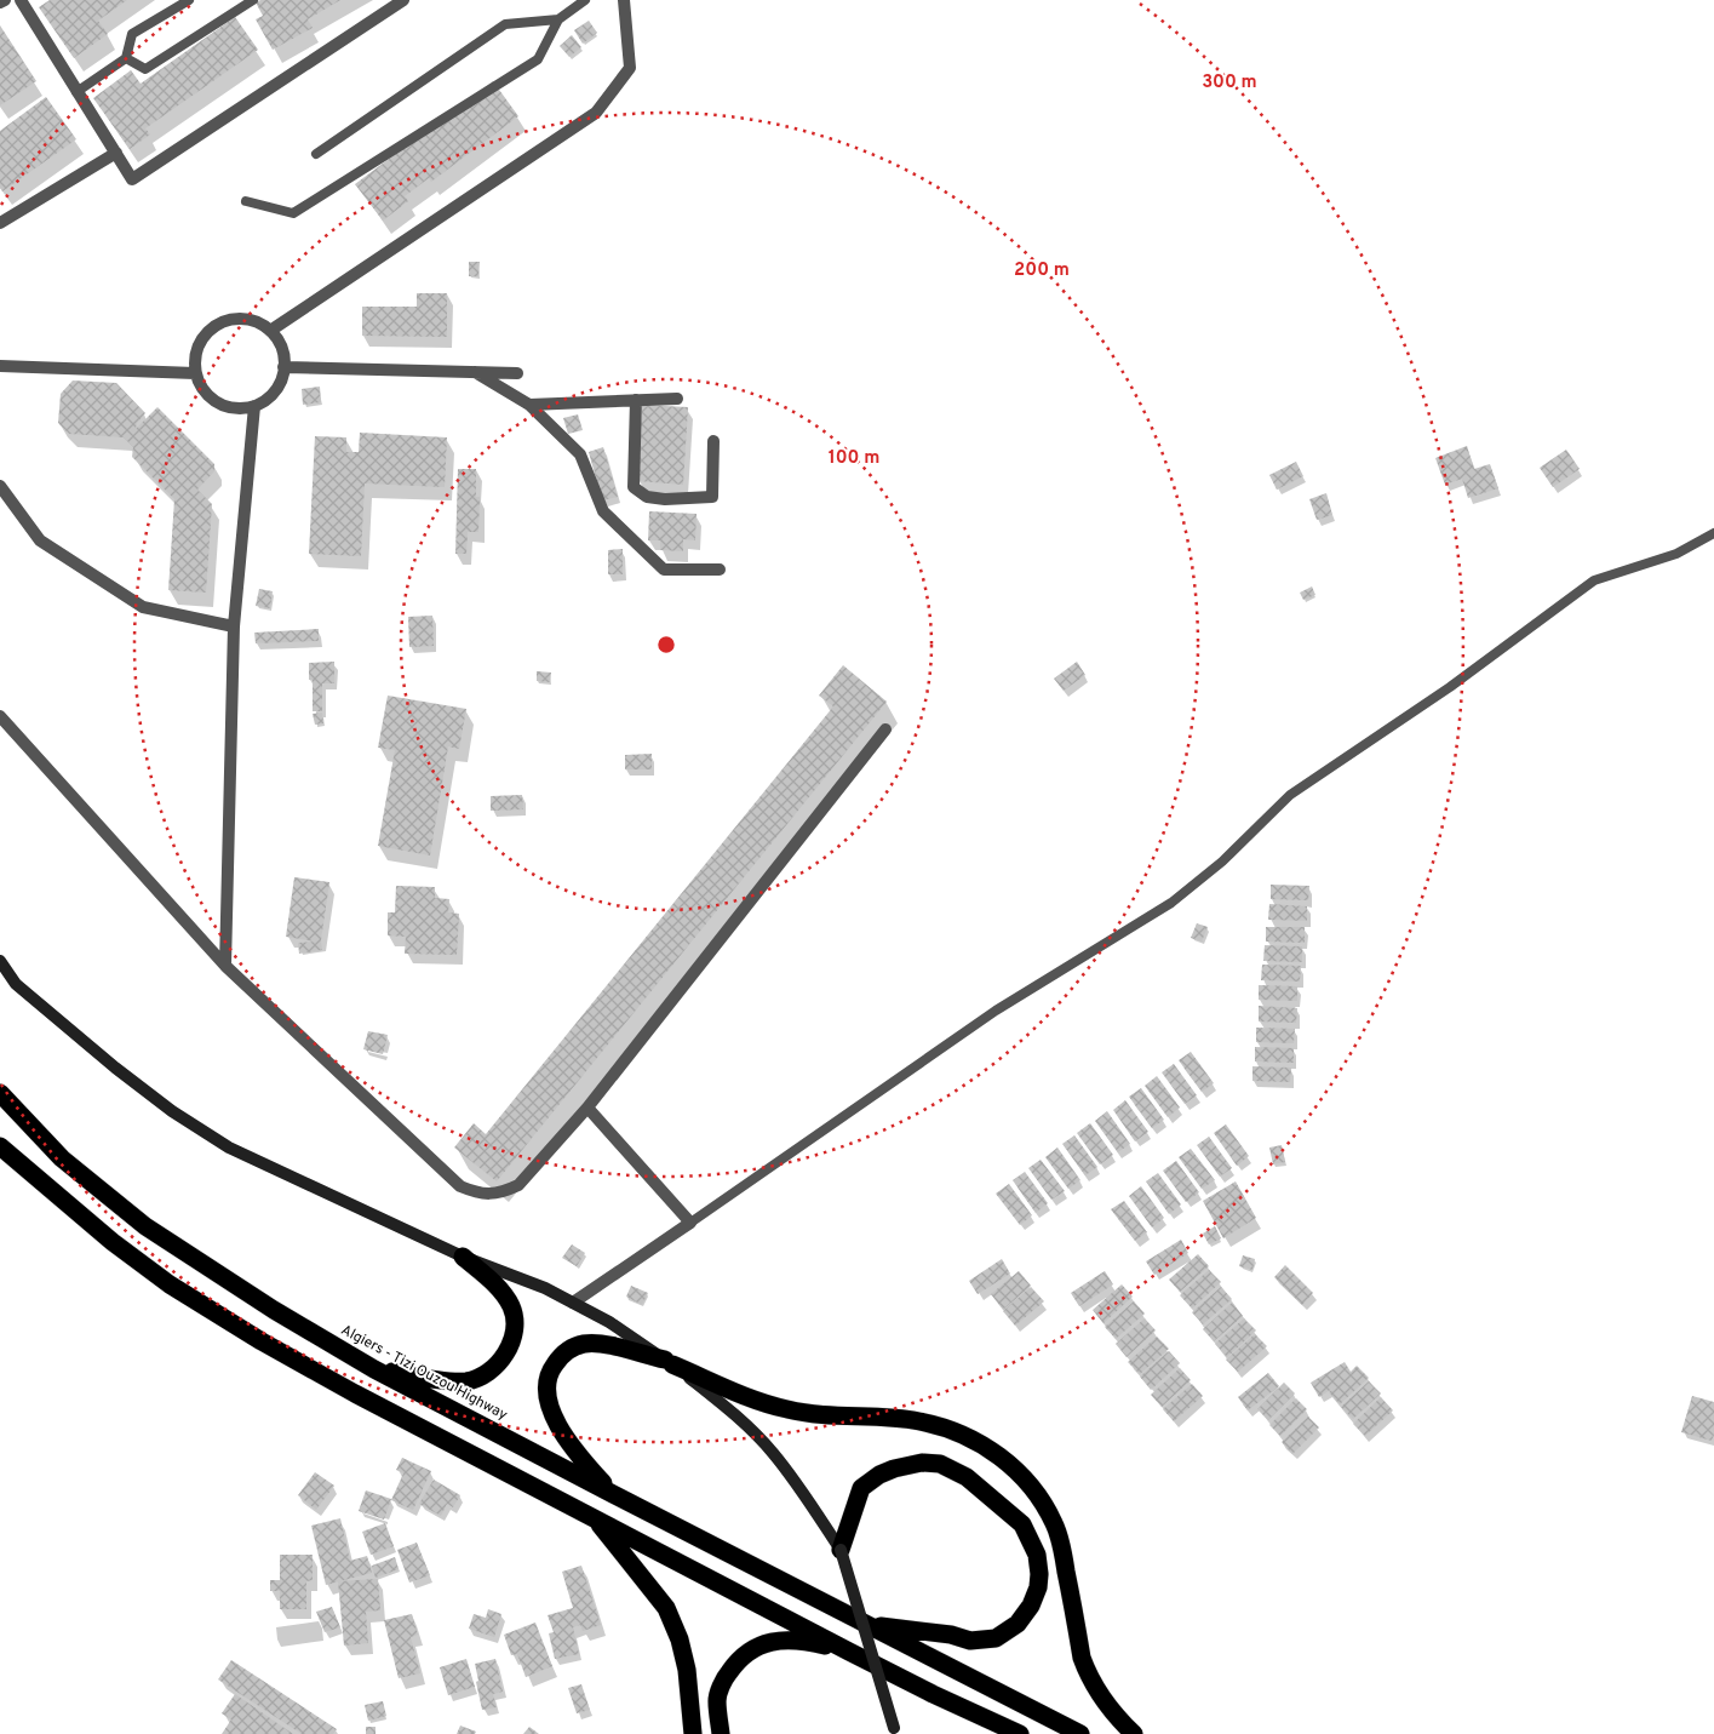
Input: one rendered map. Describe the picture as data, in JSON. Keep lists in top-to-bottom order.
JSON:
{
  "streets": {
    "highway": ["Algiers - Tizi Ouzou Highway"]
  },
  "rings": ["300 m", "200 m", "100 m"]
}
